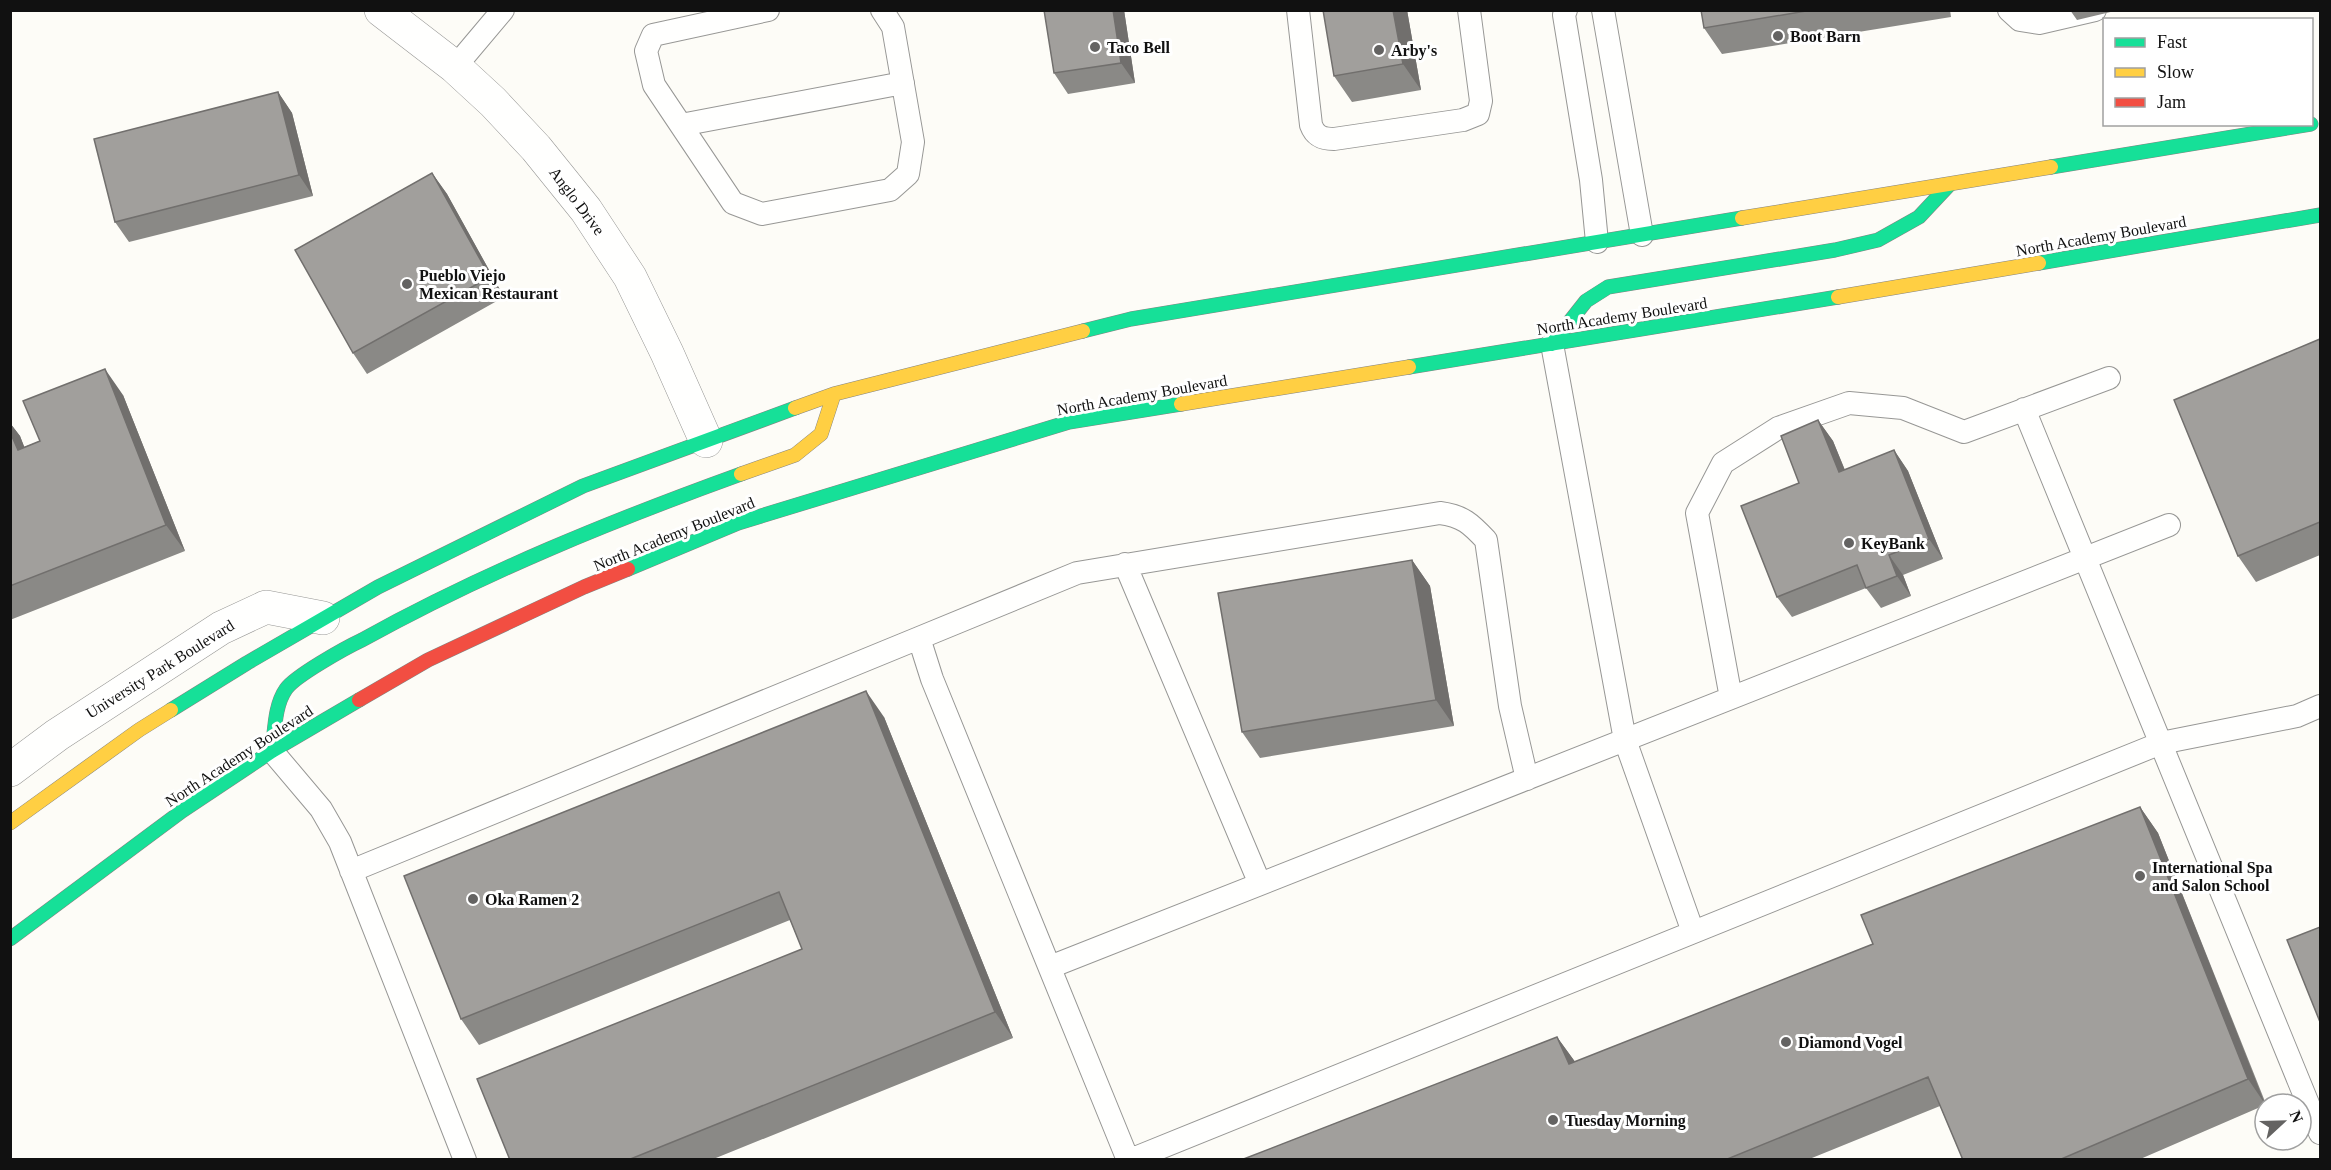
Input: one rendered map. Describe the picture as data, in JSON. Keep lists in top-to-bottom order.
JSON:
{
  "streets": {
    "main road": ["North Academy Boulevard"],
    "street": ["Anglo Drive", "University Park Boulevard"]
  },
  "places": [
    "Boot Barn",
    "Taco Bell",
    "Arby's",
    "Pueblo Viejo Mexican Restaurant",
    "KeyBank",
    "International Spa and Salon School",
    "Oka Ramen 2",
    "Diamond Vogel",
    "Tuesday Morning"
  ],
  "legend": ["Fast", "Slow", "Jam"],
  "north": "right"
}
